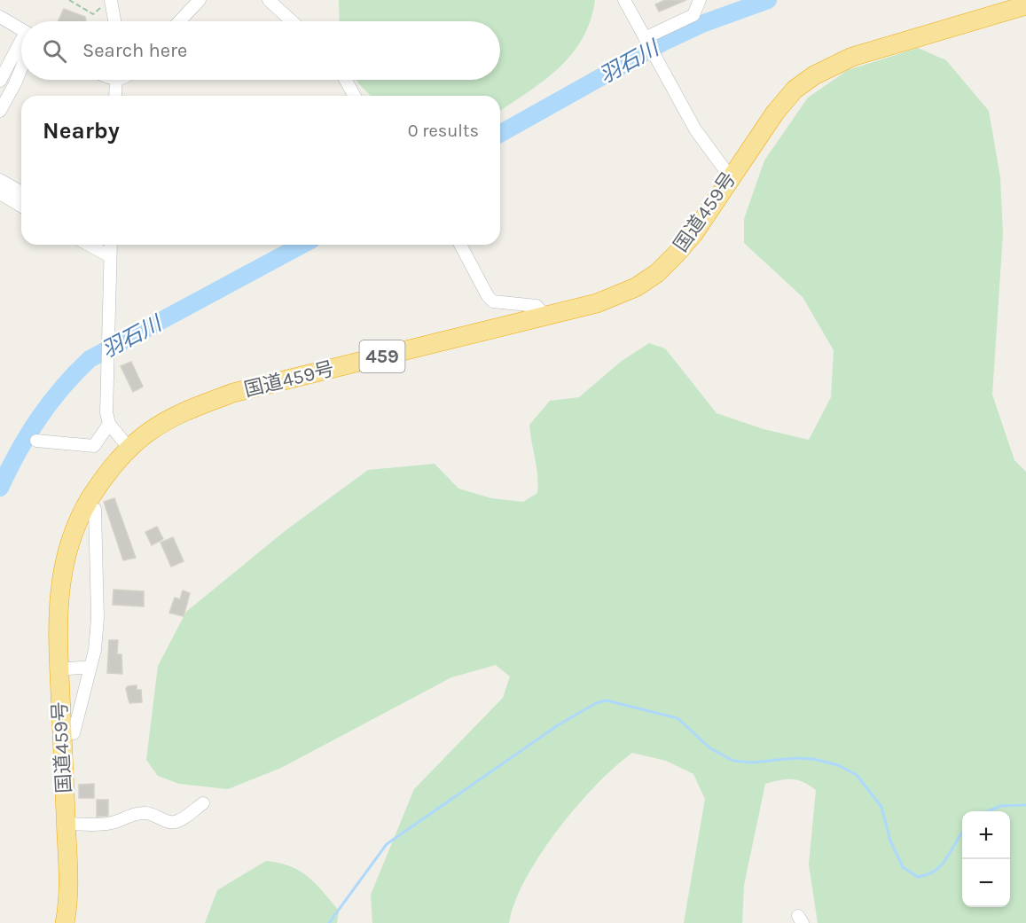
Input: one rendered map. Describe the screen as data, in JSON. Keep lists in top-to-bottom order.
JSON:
{
  "streets": {
    "highway": ["国道459号", "459"]
  },
  "water": ["羽石川"],
  "page": {
    "search": "Search here",
    "heading": ["Nearby", "0 results"],
    "map_buttons": ["+", "−"]
  }
}
